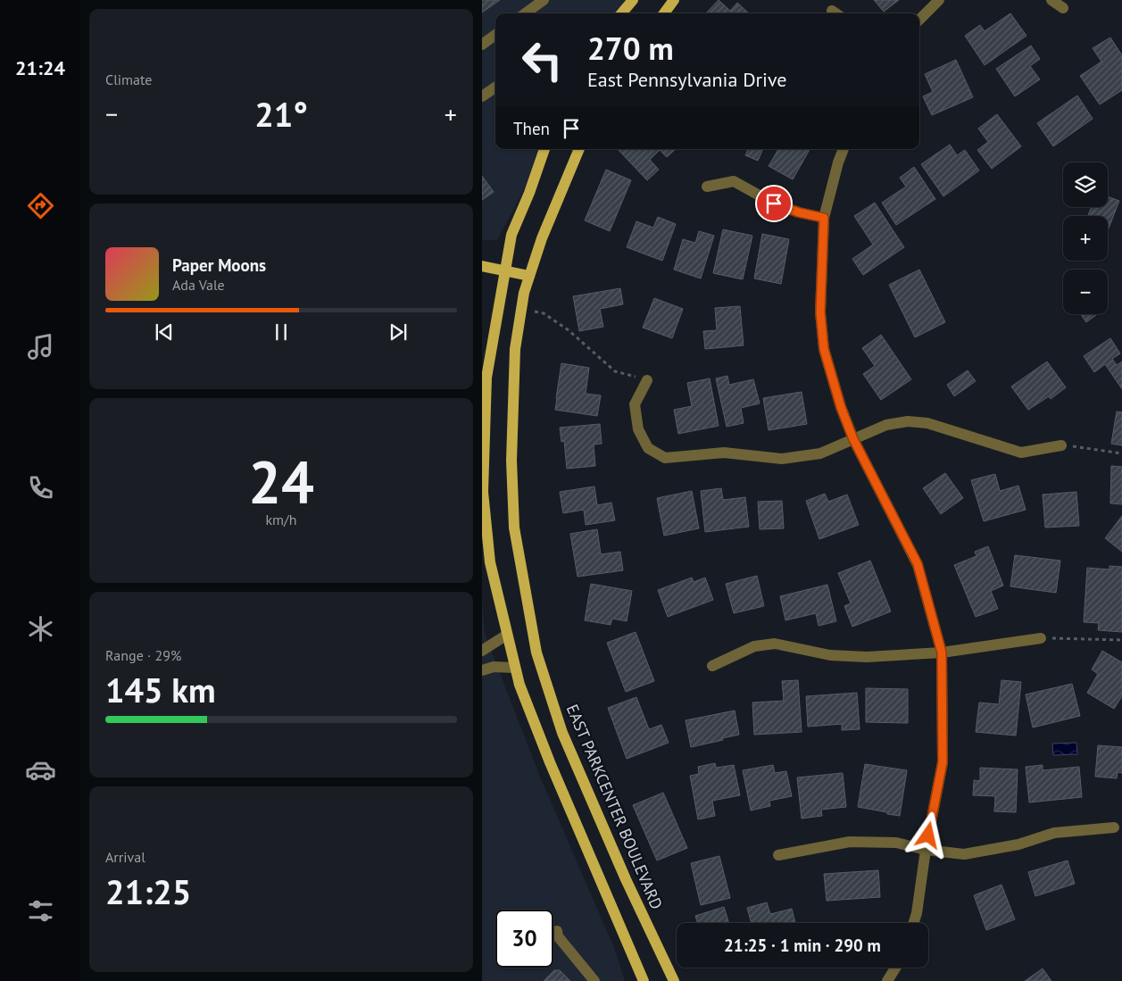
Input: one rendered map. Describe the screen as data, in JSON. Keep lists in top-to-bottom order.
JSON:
{
  "streets": {
    "main road": ["EAST PARKCENTER BOULEVARD"]
  },
  "page": {
    "tabs": "21:24",
    "tile": [
      "Climate",
      ["24", "km/h"],
      ["Range · 29%", "145 km"],
      ["Arrival", "21:25"]
    ],
    "turn": ["270 m", "East Pennsylvania Drive"],
    "heat": ["−", "21°", "+"],
    "then": "Then",
    "map_buttons": ["+", "−"],
    "song": ["Paper Moons", "Ada Vale"],
    "limit": "30",
    "trip": "21:25 · 1 min · 290 m"
  }
}
